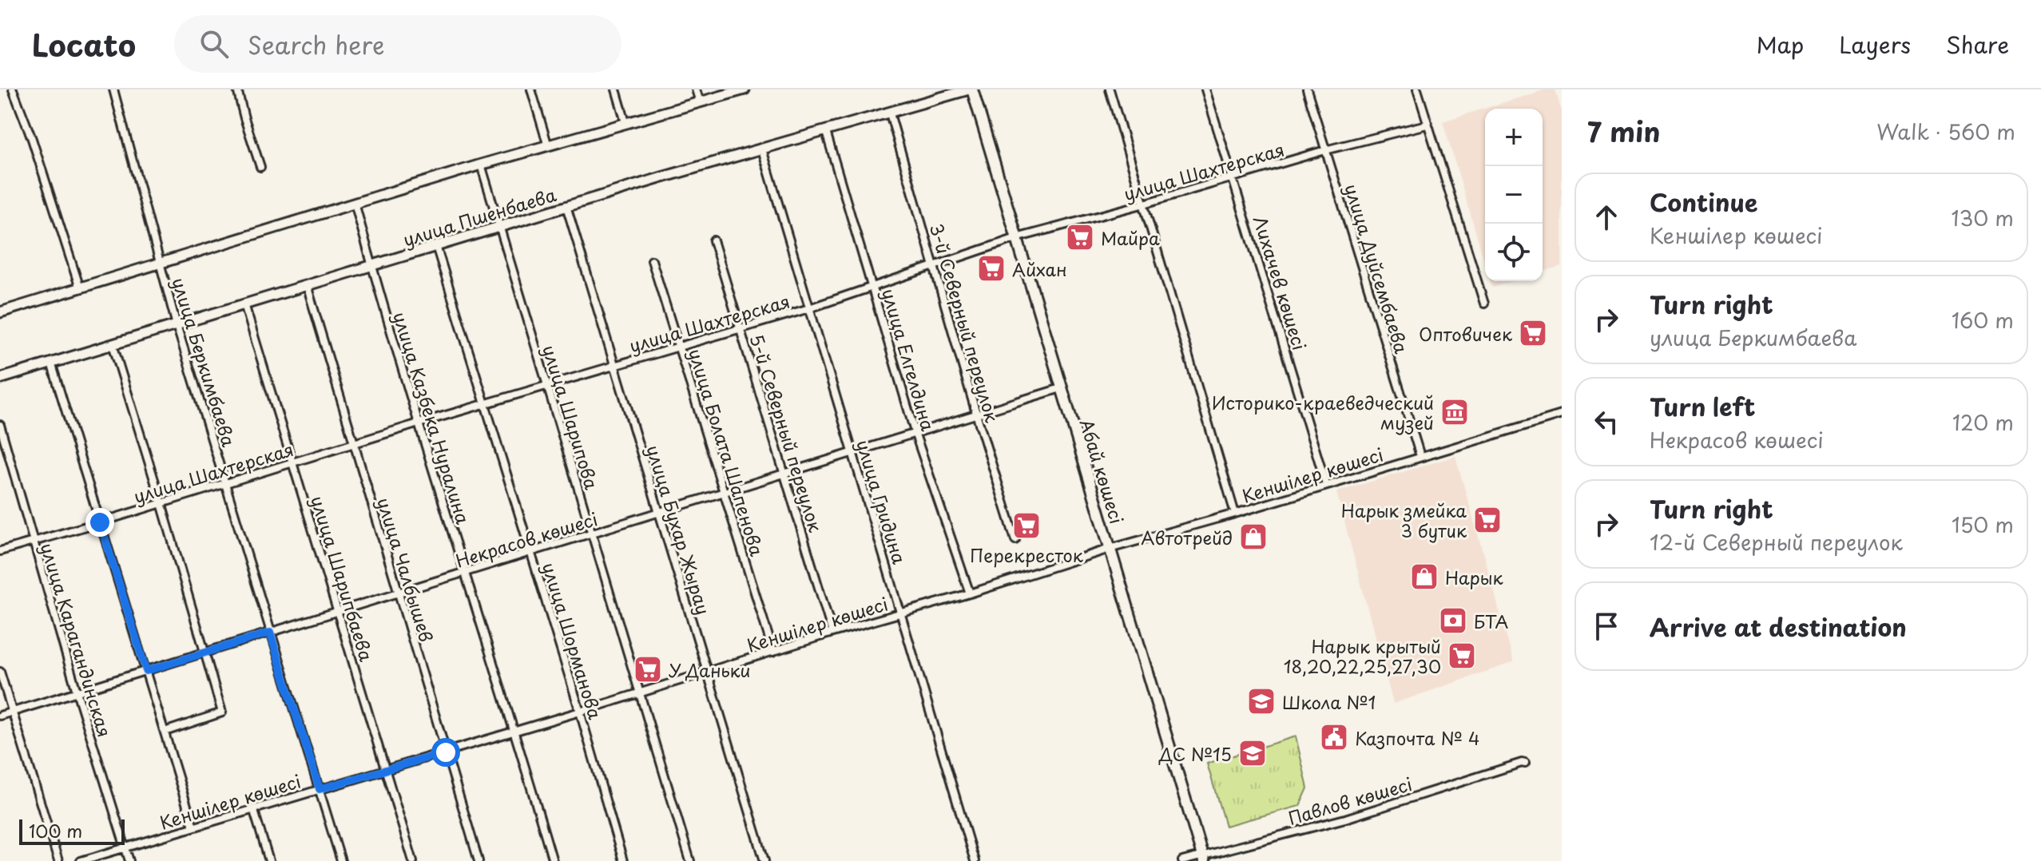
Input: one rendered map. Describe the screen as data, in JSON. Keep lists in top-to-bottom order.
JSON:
{
  "streets": {
    "main road": ["Абай көшесі"],
    "street": [
      "улица Шахтерская",
      "улица Пшенбаева",
      "улица Дуйсембаева",
      "Лихачев көшесі",
      "3-й Северный переулок",
      "улица Елгелдина",
      "улица Беркимбаева",
      "улица Шарипова",
      "улица Казбека Нуралина",
      "5-й Северный переулок",
      "улица Болата Шапенова",
      "Кеншілер көшесі",
      "улица Гридина",
      "улица Бухар Жырау",
      "Некрасов көшесі",
      "улица Чалбышев",
      "улица Шарипбаева",
      "улица Карагандинская",
      "улица Шорманова",
      "Павлов көшесі"
    ]
  },
  "crossings": [
    ["улица Шахтерская", "улица Дуйсембаева"],
    ["улица Шахтерская", "Лихачев көшесі"],
    ["улица Шахтерская", "3-й Северный переулок"],
    ["улица Шахтерская", "улица Елгелдина"],
    ["улица Шахтерская", "улица Беркимбаева"],
    ["улица Шахтерская", "улица Шарипова"],
    ["улица Шахтерская", "улица Казбека Нуралина"],
    ["улица Шахтерская", "5-й Северный переулок"],
    ["улица Шахтерская", "улица Болата Шапенова"],
    ["улица Шахтерская", "Абай көшесі"],
    ["улица Шахтерская", "улица Гридина"],
    ["улица Шахтерская", "улица Бухар Жырау"],
    ["улица Шахтерская", "улица Чалбышев"],
    ["улица Шахтерская", "улица Шарипбаева"],
    ["улица Шахтерская", "улица Карагандинская"],
    ["улица Шахтерская", "улица Шорманова"],
    ["улица Пшенбаева", "3-й Северный переулок"],
    ["улица Пшенбаева", "улица Елгелдина"],
    ["улица Пшенбаева", "улица Беркимбаева"],
    ["улица Пшенбаева", "улица Шарипова"],
    ["улица Пшенбаева", "улица Казбека Нуралина"],
    ["улица Пшенбаева", "Абай көшесі"],
    ["улица Пшенбаева", "улица Гридина"],
    ["улица Пшенбаева", "улица Бухар Жырау"],
    ["улица Пшенбаева", "улица Чалбышев"],
    ["улица Пшенбаева", "улица Шарипбаева"],
    ["улица Пшенбаева", "улица Шорманова"],
    ["улица Дуйсембаева", "Кеншілер көшесі"],
    ["Лихачев көшесі", "Кеншілер көшесі"],
    ["3-й Северный переулок", "Некрасов көшесі"],
    ["улица Елгелдина", "Кеншілер көшесі"],
    ["улица Елгелдина", "Некрасов көшесі"],
    ["улица Беркимбаева", "Кеншілер көшесі"],
    ["улица Беркимбаева", "Некрасов көшесі"],
    ["улица Шарипова", "Кеншілер көшесі"],
    ["улица Шарипова", "Некрасов көшесі"],
    ["улица Казбека Нуралина", "Кеншілер көшесі"],
    ["улица Казбека Нуралина", "Некрасов көшесі"],
    ["5-й Северный переулок", "Кеншілер көшесі"],
    ["5-й Северный переулок", "Некрасов көшесі"],
    ["улица Болата Шапенова", "Кеншілер көшесі"],
    ["улица Болата Шапенова", "Некрасов көшесі"],
    ["Абай көшесі", "Кеншілер көшесі"],
    ["Абай көшесі", "Некрасов көшесі"],
    ["Абай көшесі", "Павлов көшесі"],
    ["Кеншілер көшесі", "улица Гридина"],
    ["Кеншілер көшесі", "улица Бухар Жырау"],
    ["Кеншілер көшесі", "улица Чалбышев"],
    ["Кеншілер көшесі", "улица Шарипбаева"],
    ["Кеншілер көшесі", "улица Карагандинская"],
    ["Кеншілер көшесі", "улица Шорманова"],
    ["улица Гридина", "Некрасов көшесі"],
    ["улица Бухар Жырау", "Некрасов көшесі"],
    ["Некрасов көшесі", "улица Чалбышев"],
    ["Некрасов көшесі", "улица Шарипбаева"],
    ["Некрасов көшесі", "улица Карагандинская"],
    ["Некрасов көшесі", "улица Шорманова"]
  ],
  "places": {
    "supermarket": [
      "Майра",
      "Айхан",
      "Оптовичек",
      "Нарык змейка 3 бутик",
      "Перекресток",
      "Нарык крытый 18,20,22,25,27,30",
      "У Даньки"
    ],
    "museum": ["Историко-краеведческий музей"],
    "shop": ["Автотрейд", "Нарык"],
    "bank": ["БТА"],
    "school or university": ["Школа №1", "ДС №15"],
    "public building": ["Казпочта № 4"]
  },
  "scale_bar": "100 m",
  "page": {
    "header": "Locato",
    "search": "Search here",
    "nav": ["Map", "Layers", "Share"],
    "heading": ["7 min", "Walk · 560 m"],
    "map_buttons": ["+", "−"],
    "list": [
      ["Continue", "Кеншілер көшесі", "130 m"],
      ["Turn right", "улица Беркимбаева", "160 m"],
      ["Turn left", "Некрасов көшесі", "120 m"],
      ["Turn right", "12-й Северный переулок", "150 m"],
      "Arrive at destination"
    ],
    "scale": "100 m"
  }
}
